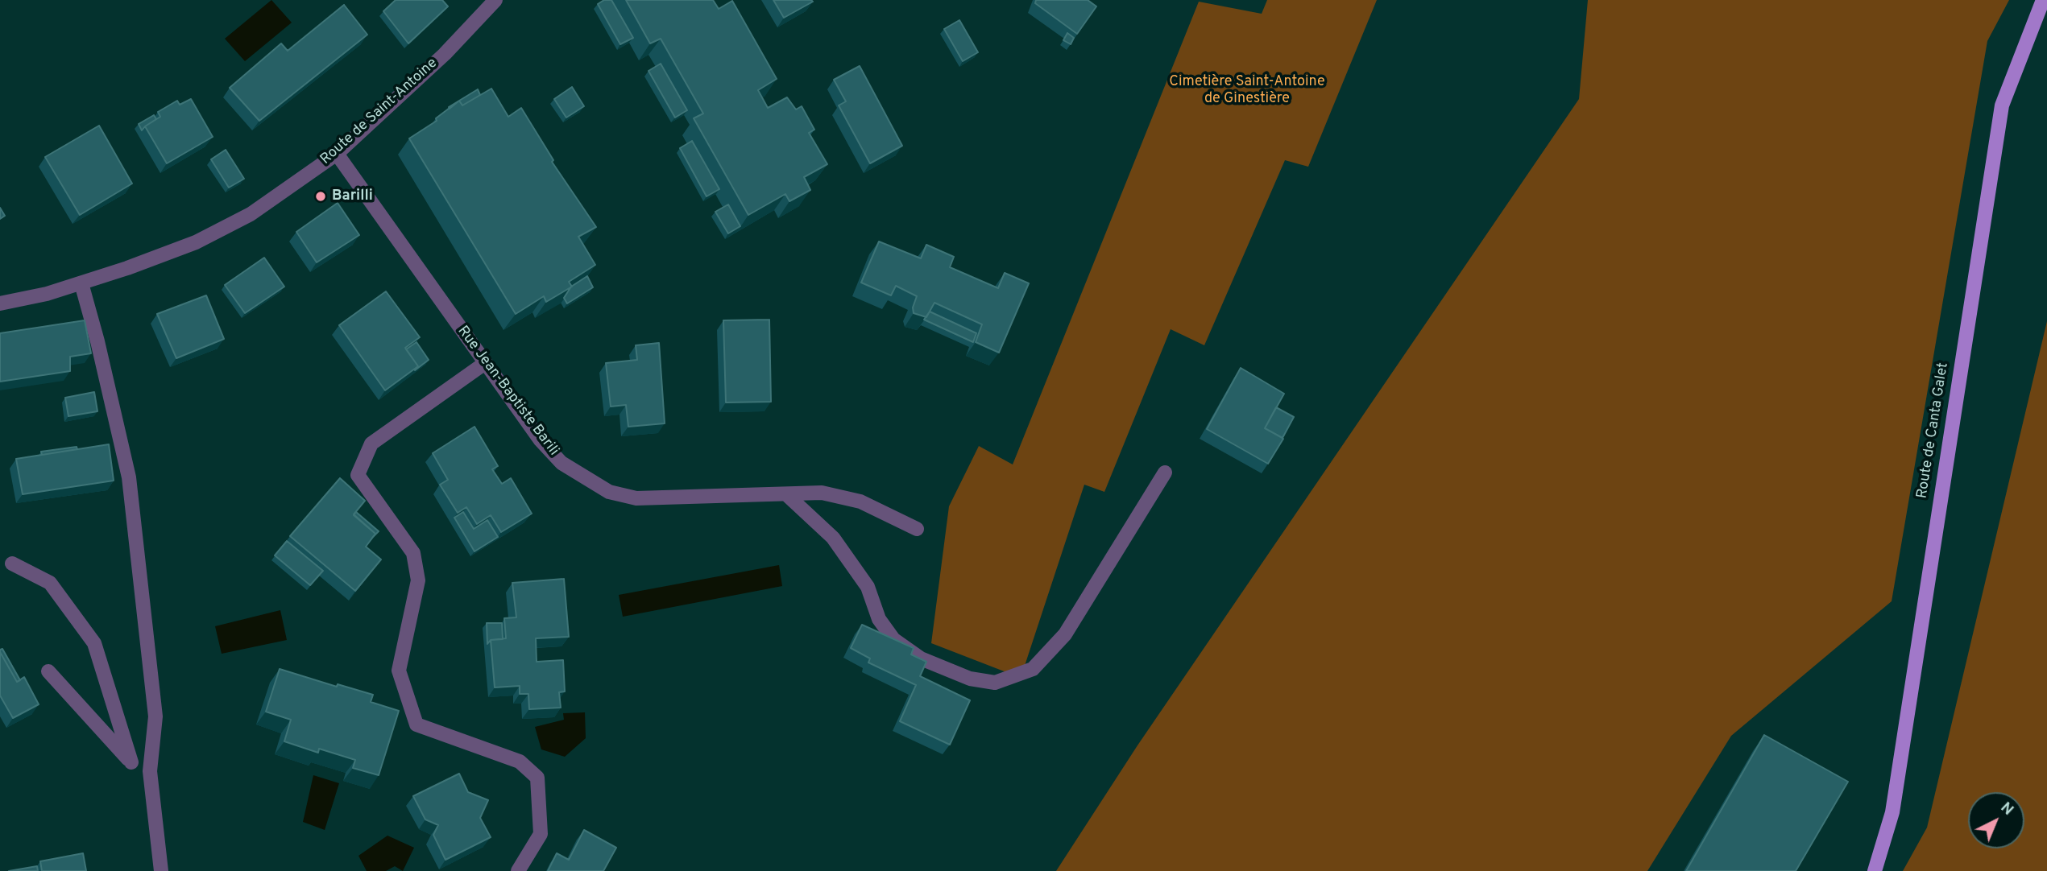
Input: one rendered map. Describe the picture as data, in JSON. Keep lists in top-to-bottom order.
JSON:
{
  "streets": {
    "main road": ["Route de Canta Galet"],
    "street": ["Route de Saint-Antoine", "Rue Jean-Baptiste Barili"]
  },
  "crossings": [
    ["Route de Saint-Antoine", "Rue Jean-Baptiste Barili"]
  ],
  "parks": ["Cimetière Saint-Antoine de Ginestière"],
  "places": ["Barilli"],
  "north": "top right"
}
